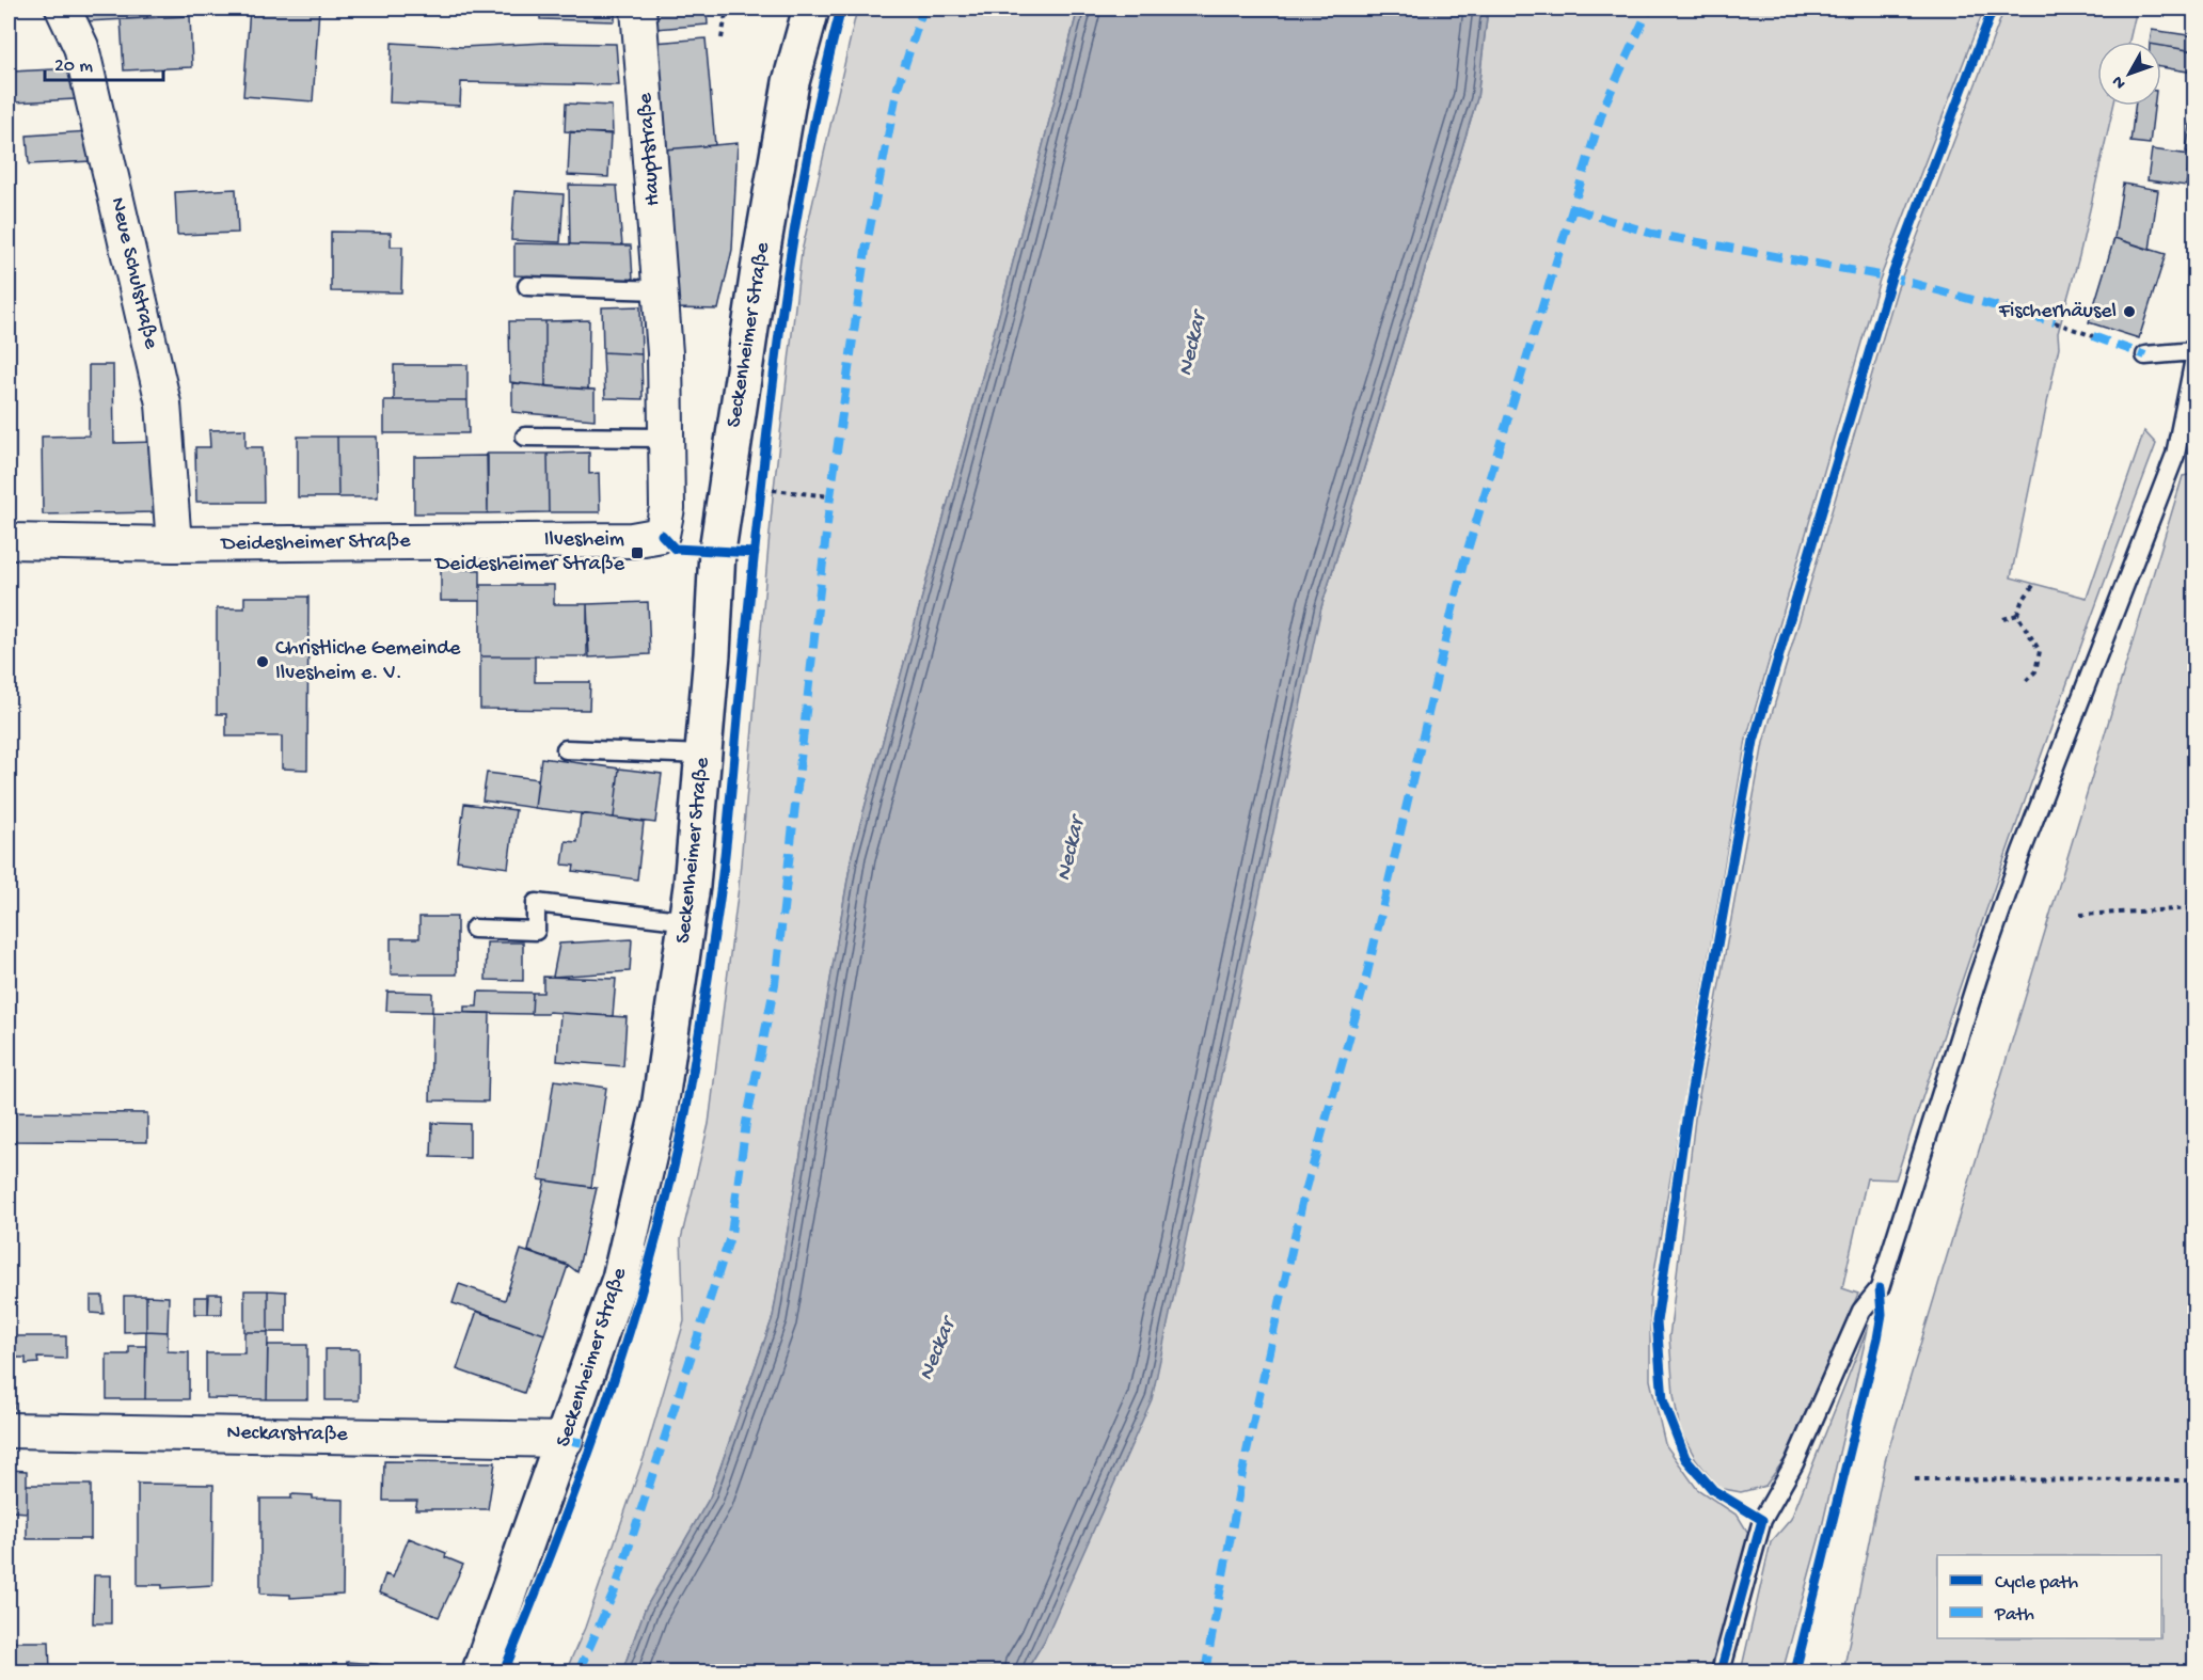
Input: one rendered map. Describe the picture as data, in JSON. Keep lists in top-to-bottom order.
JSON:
{
  "streets": {
    "main road": ["Seckenheimer Straße"],
    "street": [
      "Hauptstraße",
      "Neue Schulstraße",
      "Deidesheimer Straße",
      "Neckarstraße"
    ]
  },
  "crossings": [
    ["Hauptstraße", "Deidesheimer Straße"],
    ["Neue Schulstraße", "Deidesheimer Straße"],
    ["Seckenheimer Straße", "Neckarstraße"]
  ],
  "water": ["Neckar"],
  "places": {
    "other": ["Fischerhäusel", "Christliche Gemeinde Ilvesheim e. V."],
    "transit": ["Ilvesheim Deidesheimer Straße"]
  },
  "legend": ["Cycle path", "Path"],
  "scale_bar": "20 m",
  "north": "bottom left"
}
